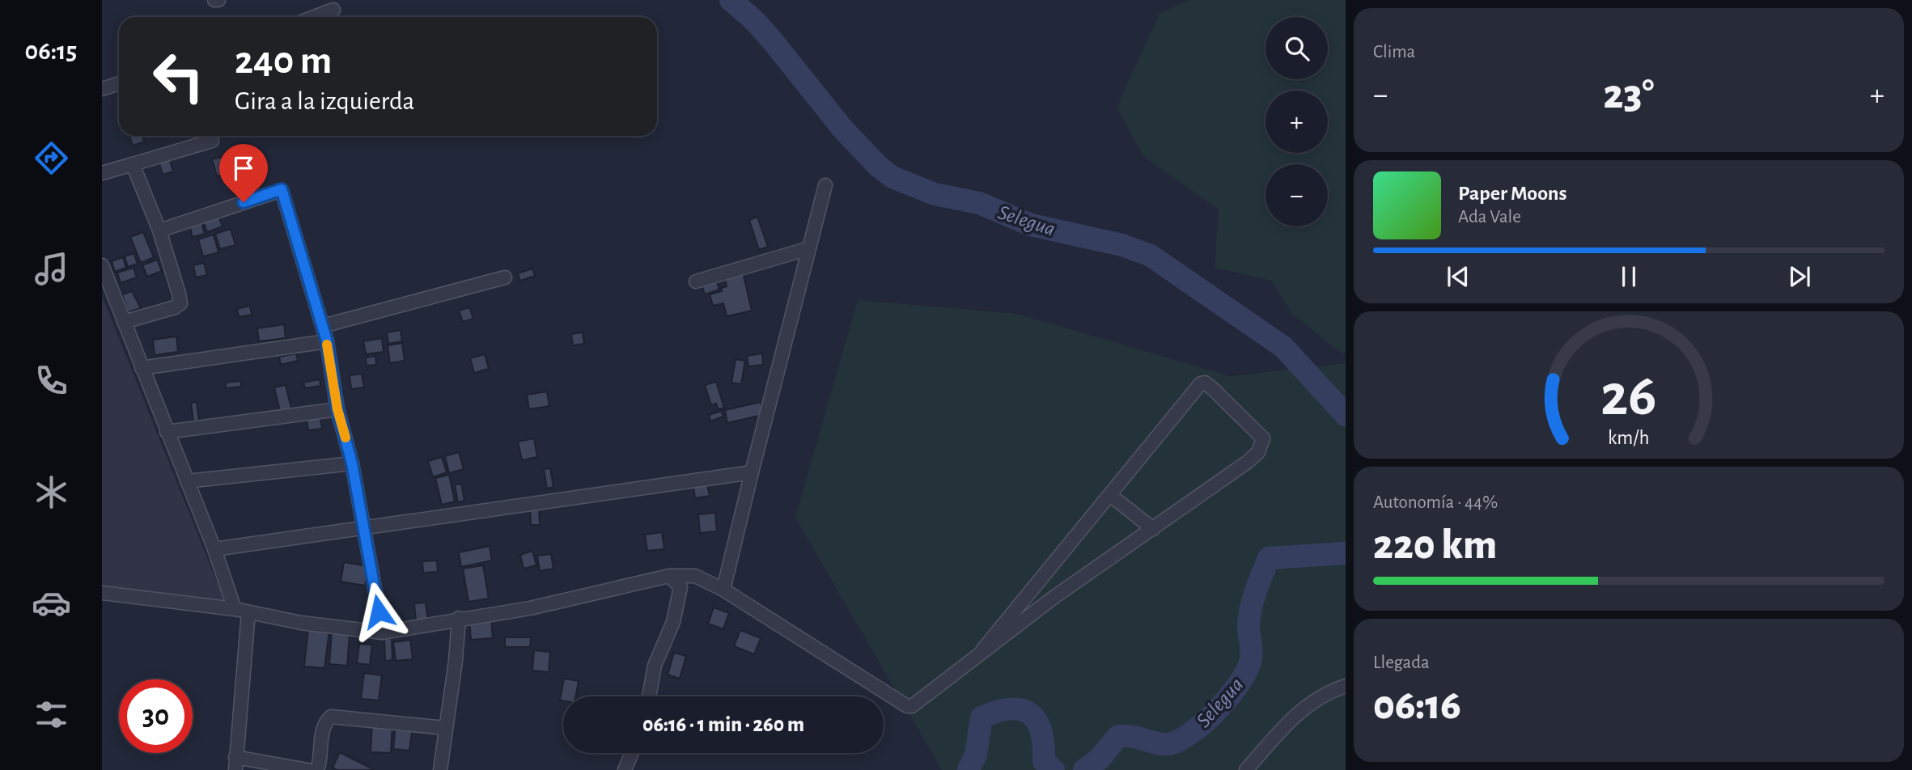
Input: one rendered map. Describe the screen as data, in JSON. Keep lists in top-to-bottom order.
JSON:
{
  "water": ["Selegua"],
  "page": {
    "tabs": "06:15",
    "tile": [
      "Clima",
      ["Autonomía · 44%", "220 km"],
      ["Llegada", "06:16"]
    ],
    "map_buttons": ["+", "−"],
    "turn": ["240 m", "Gira a la izquierda"],
    "heat": ["−", "23°", "+"],
    "song": ["Paper Moons", "Ada Vale"],
    "limit": "30",
    "trip": "06:16 · 1 min · 260 m",
    "gauge": ["26", "km/h"]
  }
}
